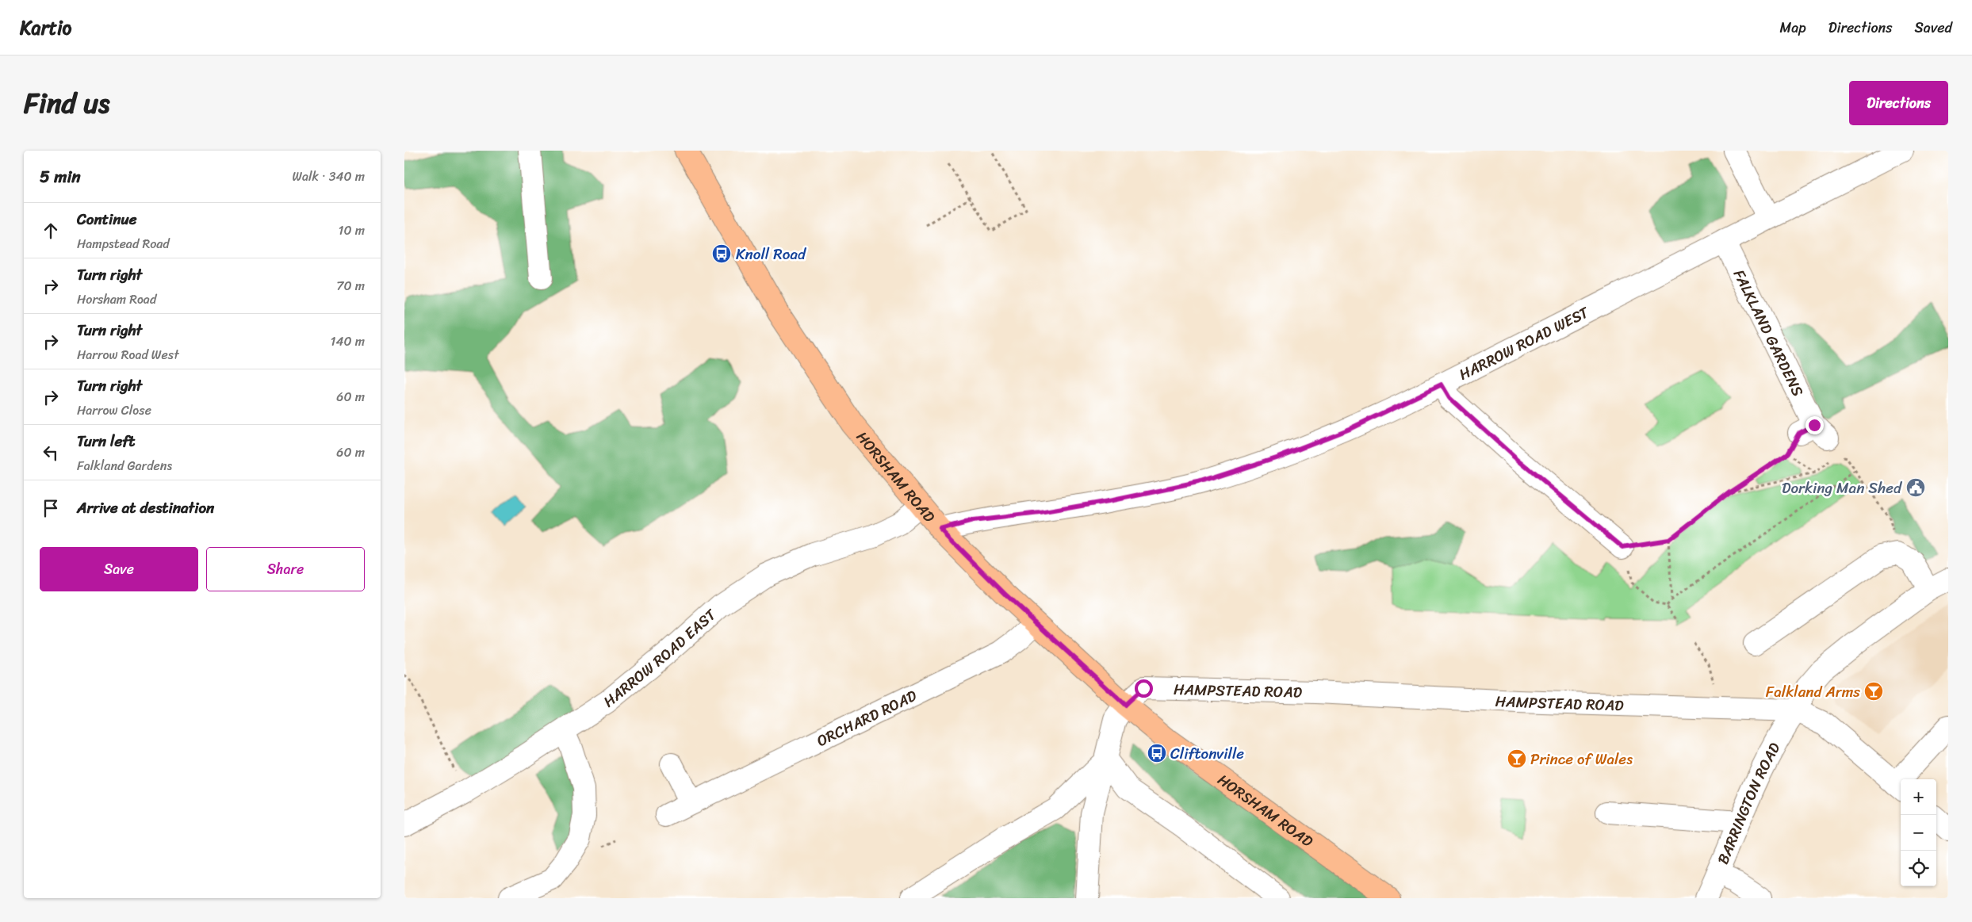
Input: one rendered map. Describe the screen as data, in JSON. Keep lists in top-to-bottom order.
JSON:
{
  "streets": {
    "main road": ["HORSHAM ROAD"],
    "street": [
      "FALKLAND GARDENS",
      "HARROW ROAD WEST",
      "HARROW ROAD EAST",
      "HAMPSTEAD ROAD",
      "ORCHARD ROAD",
      "BARRINGTON ROAD"
    ]
  },
  "crossings": [
    ["FALKLAND GARDENS", "HARROW ROAD WEST"],
    ["HARROW ROAD WEST", "HORSHAM ROAD"],
    ["HORSHAM ROAD", "HARROW ROAD EAST"],
    ["HORSHAM ROAD", "HAMPSTEAD ROAD"],
    ["HORSHAM ROAD", "ORCHARD ROAD"],
    ["HAMPSTEAD ROAD", "BARRINGTON ROAD"]
  ],
  "places": {
    "bus stop": ["Knoll Road", "Cliftonville"],
    "public building": ["Dorking Man Shed"],
    "bar": ["Falkland Arms", "Prince of Wales"]
  },
  "page": {
    "header": "Kartio",
    "nav": ["Map", "Directions", "Saved"],
    "title": "Find us",
    "buttons": [
      "Directions",
      ["Save", "Share"]
    ],
    "heading": ["5 min", "Walk · 340 m"],
    "list": [
      ["Continue", "Hampstead Road", "10 m"],
      ["Turn right", "Horsham Road", "70 m"],
      ["Turn right", "Harrow Road West", "140 m"],
      ["Turn right", "Harrow Close", "60 m"],
      ["Turn left", "Falkland Gardens", "60 m"],
      "Arrive at destination"
    ],
    "map_buttons": ["+", "−"]
  }
}
